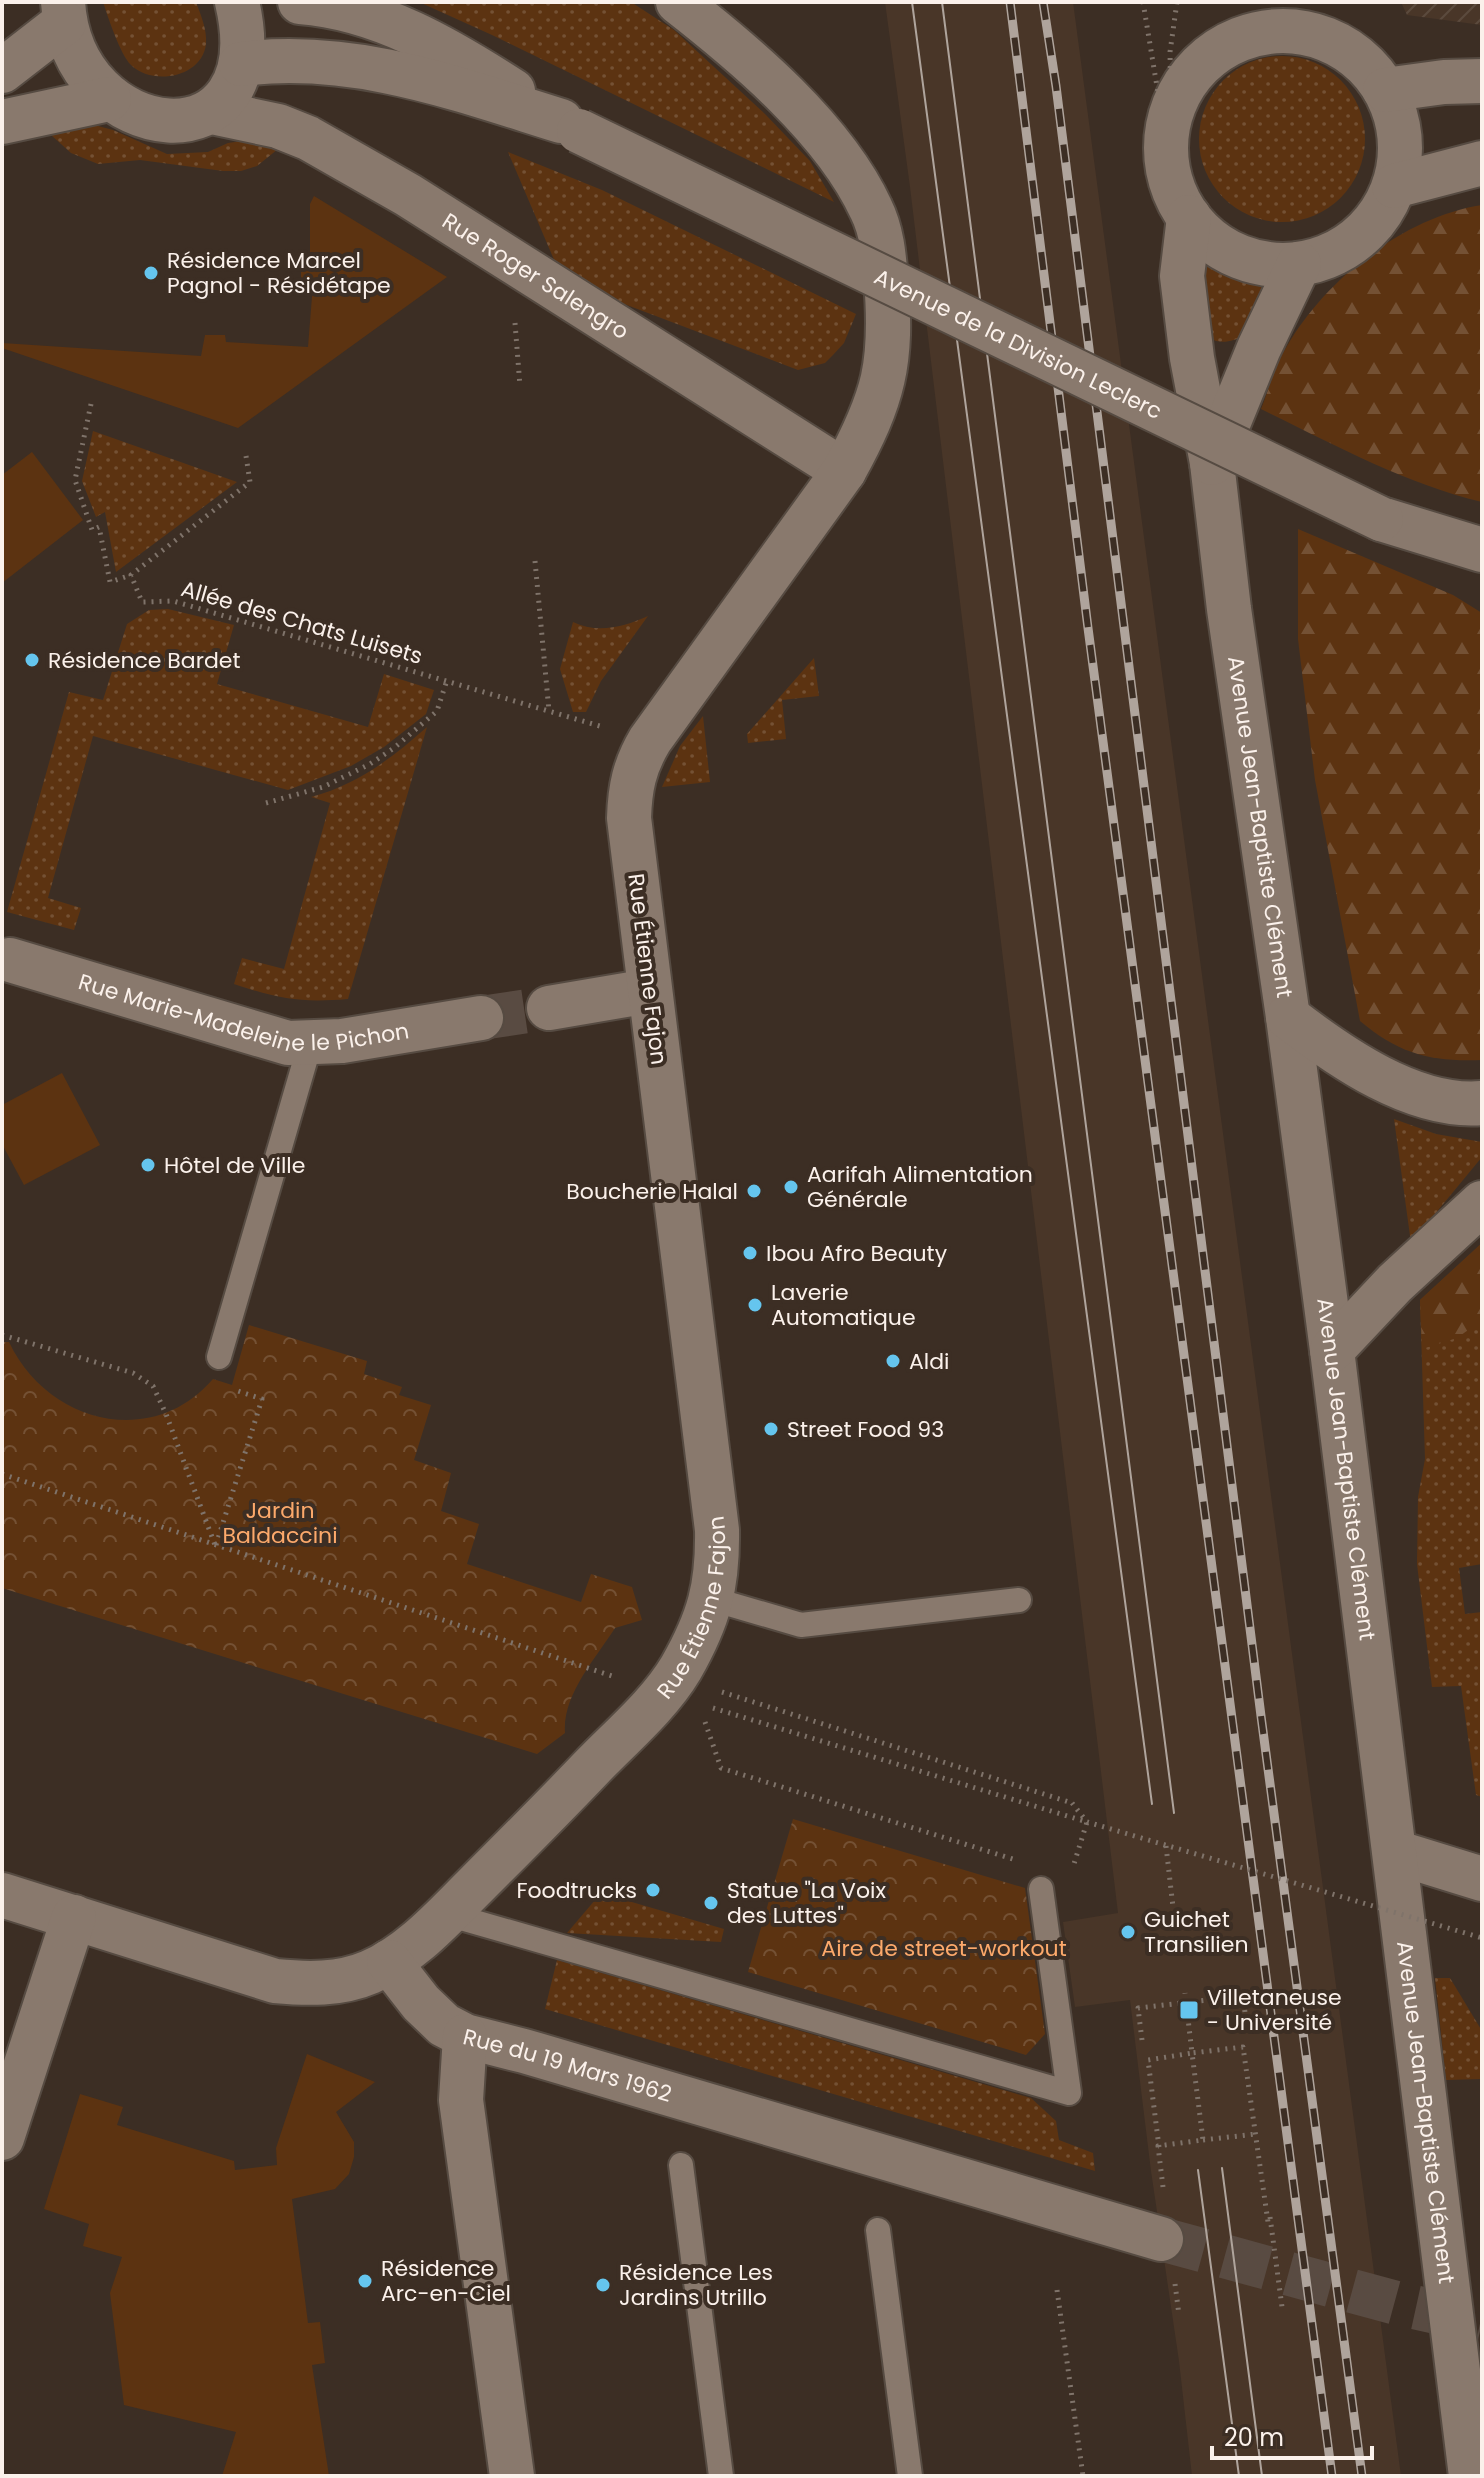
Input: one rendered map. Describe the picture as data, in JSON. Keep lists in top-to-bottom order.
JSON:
{
  "streets": {
    "street": [
      "Rue Roger Salengro",
      "Avenue de la Division Leclerc",
      "Avenue Jean-Baptiste Clément",
      "Rue Étienne Fajon",
      "Rue Marie-Madeleine le Pichon",
      "Rue du 19 Mars 1962"
    ],
    "path": ["Allée des Chats Luisets"]
  },
  "crossings": [
    ["Rue Roger Salengro", "Rue Étienne Fajon"],
    ["Allée des Chats Luisets", "Rue Étienne Fajon"],
    ["Rue Étienne Fajon", "Rue du 19 Mars 1962"]
  ],
  "parks": ["Jardin Baldaccini", "Aire de street-workout"],
  "places": {
    "other": [
      "Résidence Marcel Pagnol - Résidétape",
      "Résidence Bardet",
      "Hôtel de Ville",
      "Aarifah Alimentation Générale",
      "Boucherie Halal",
      "Ibou Afro Beauty",
      "Laverie Automatique",
      "Aldi",
      "Street Food 93",
      "Foodtrucks",
      "Statue \"La Voix des Luttes\"",
      "Guichet Transilien",
      "Résidence Arc-en-Ciel",
      "Résidence Les Jardins Utrillo"
    ],
    "transit": ["Villetaneuse - Université"]
  },
  "scale_bar": "20 m"
}
